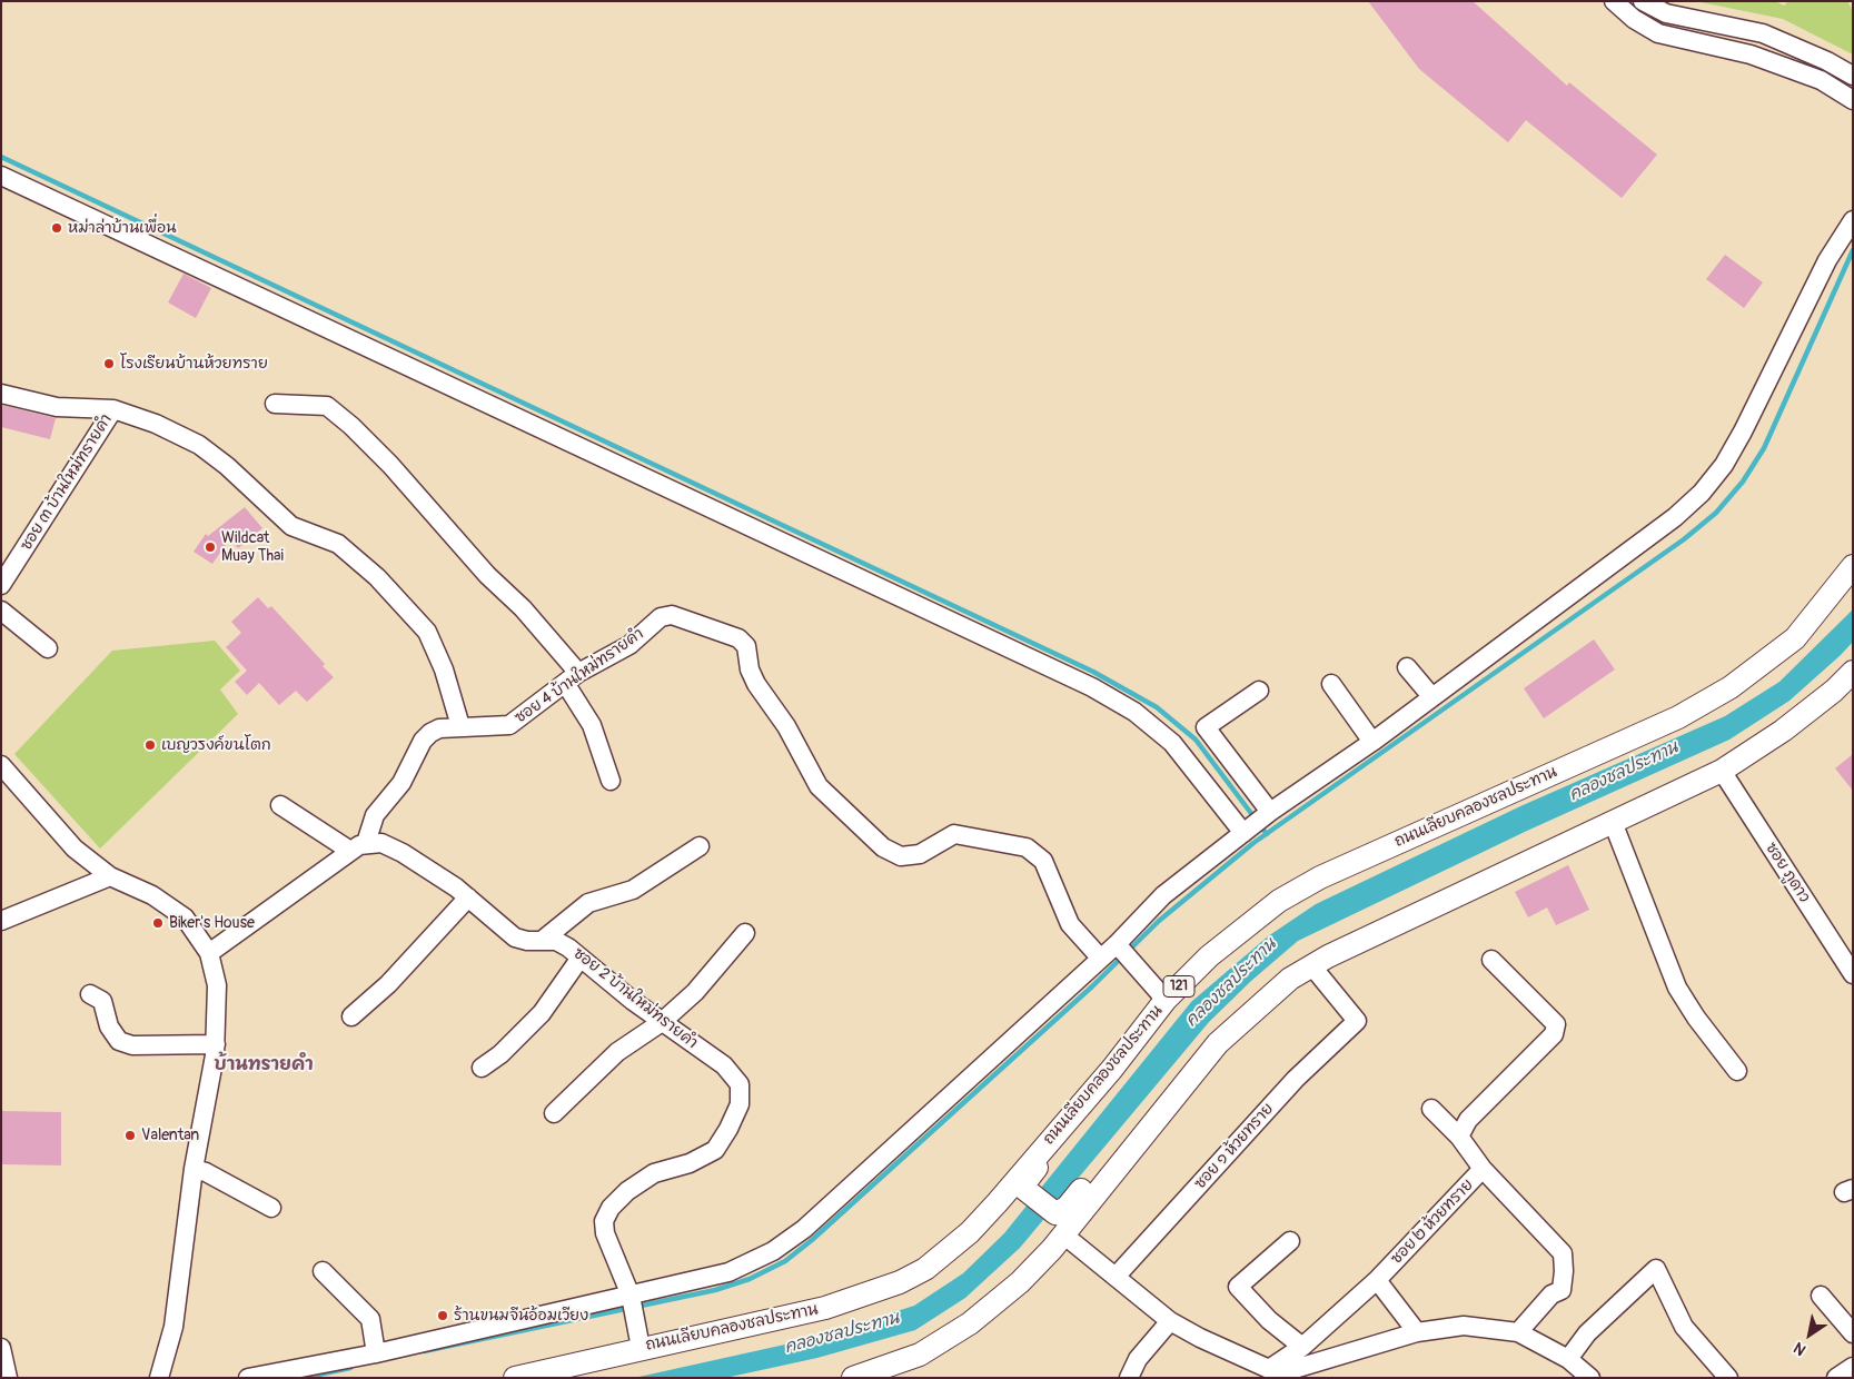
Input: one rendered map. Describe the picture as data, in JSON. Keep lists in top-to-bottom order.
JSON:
{
  "streets": {
    "main road": ["ถนนเลียบคลองชลประทาน", "121"],
    "street": [
      "ซอย ๓ บ้านใหม่ทรายคำ",
      "ซอย 4 บ้านใหม่ทรายคำ",
      "ซอย ภูดาว",
      "ซอย 2 บ้านใหม่ทรายคำ",
      "ซอย ๑ ห้วยทราย",
      "ซอย ๒ ห้วยทราย"
    ]
  },
  "crossings": [
    ["ซอย 4 บ้านใหม่ทรายคำ", "ซอย 2 บ้านใหม่ทรายคำ"],
    ["ถนนเลียบคลองชลประทาน", "ซอย 2 บ้านใหม่ทรายคำ"]
  ],
  "districts": ["บ้านทรายคำ"],
  "water": ["คลองชลประทาน"],
  "places": [
    "หม่าล่าบ้านเพื่อน",
    "โรงเรียนบ้านห้วยทราย",
    "Wildcat Muay Thai",
    "เบญวรงค์ขนโตก",
    "Biker's House",
    "Valentan",
    "ร้านขนมจีนอ้อมเวียง"
  ],
  "north": "bottom left"
}
